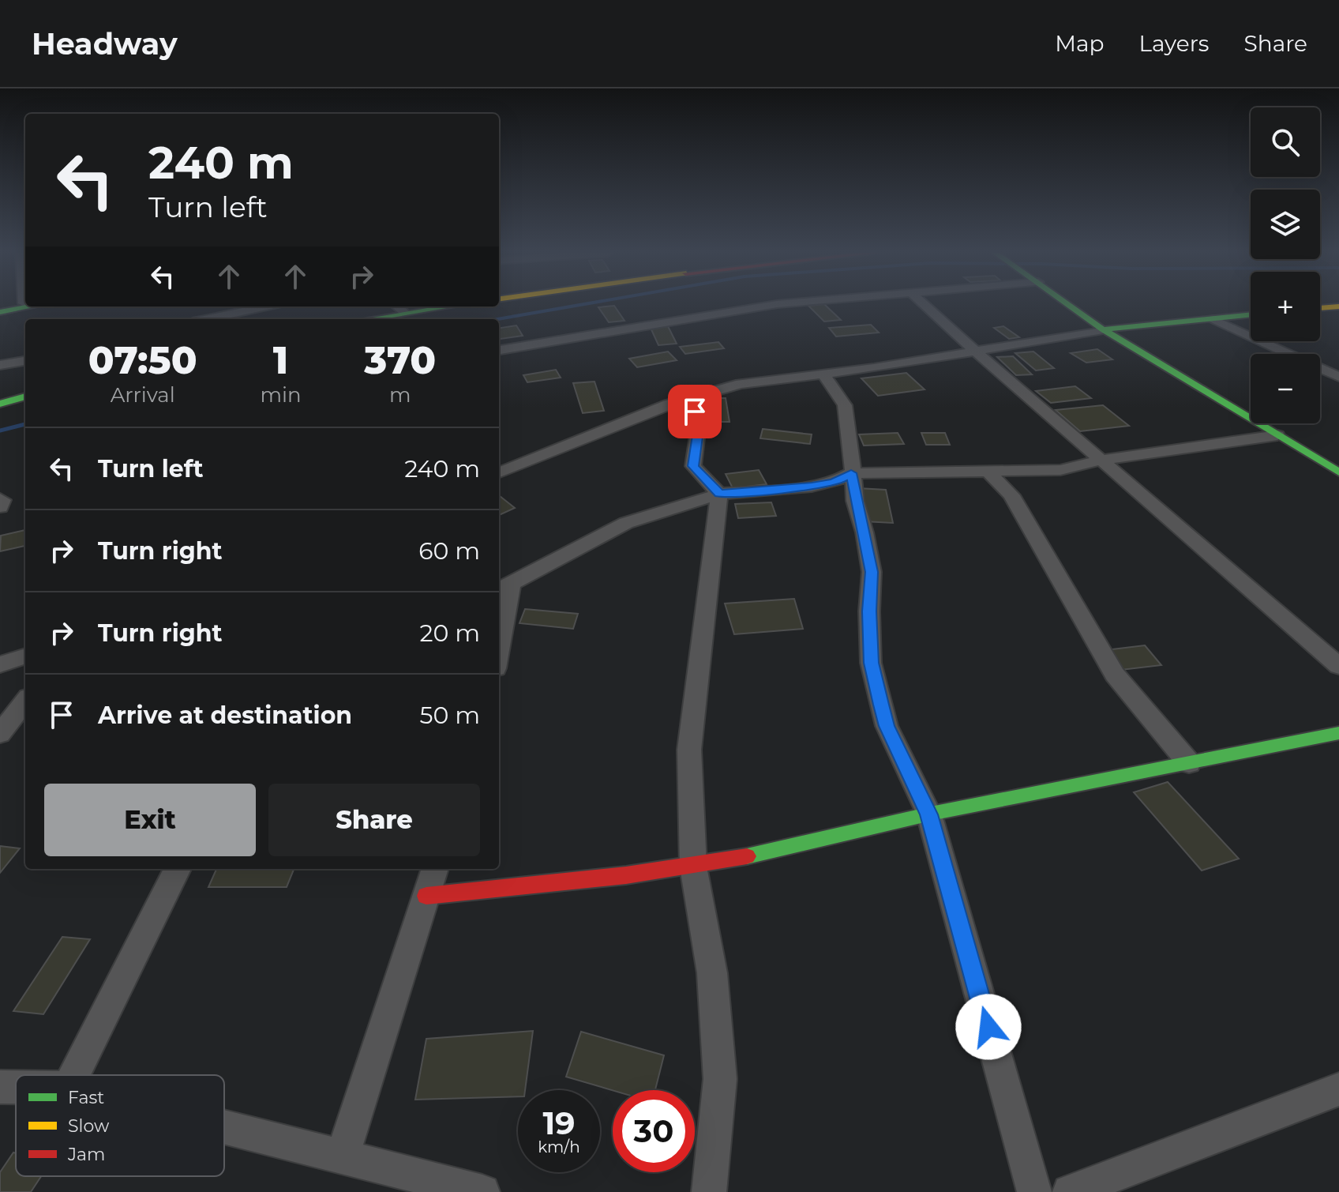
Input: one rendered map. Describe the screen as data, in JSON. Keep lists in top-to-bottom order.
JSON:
{
  "legend": ["Fast", "Slow", "Jam"],
  "page": {
    "header": "Headway",
    "nav": ["Map", "Layers", "Share"],
    "map_buttons": ["+", "−"],
    "turn": ["240 m", "Turn left"],
    "eta": [
      "07:50",
      "Arrival",
      "1",
      "min",
      "370",
      "m"
    ],
    "list": [
      {
        "name": "Turn left",
        "value": "240 m"
      },
      {
        "name": "Turn right",
        "value": "60 m"
      },
      {
        "name": "Turn right",
        "value": "20 m"
      },
      {
        "name": "Arrive at destination",
        "value": "50 m"
      }
    ],
    "buttons": ["Exit", "Share"],
    "speed": "19 km/h",
    "limit": "30"
  }
}
